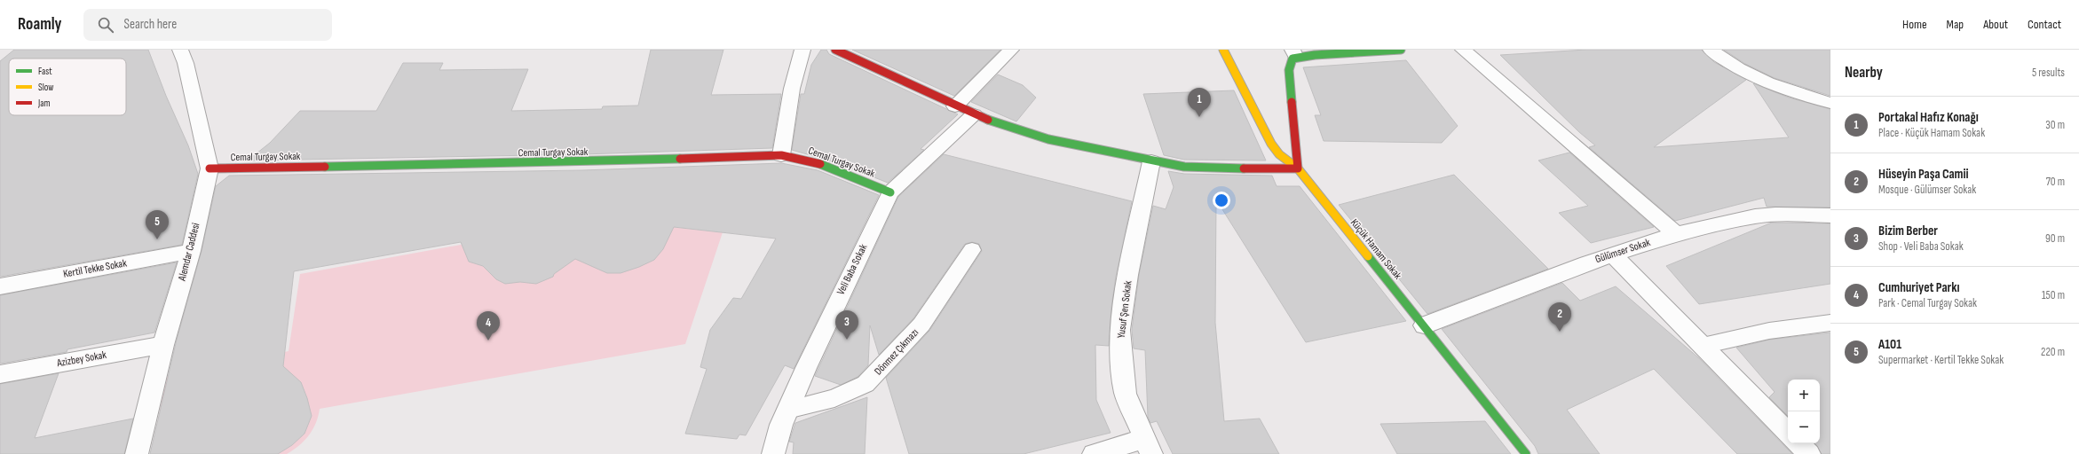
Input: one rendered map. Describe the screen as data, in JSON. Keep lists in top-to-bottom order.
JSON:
{
  "streets": {
    "street": [
      "Cemal Turgay Sokak",
      "Küçük Hamam Sokak",
      "Gülümser Sokak",
      "Alemdar Caddesi",
      "Kertil Tekke Sokak",
      "Veli Baba Sokak",
      "Yusuf Şen Sokak",
      "Azizbey Sokak"
    ],
    "lane": ["Dönmez Çıkmazı"]
  },
  "crossings": [
    ["Cemal Turgay Sokak", "Alemdar Caddesi"],
    ["Cemal Turgay Sokak", "Veli Baba Sokak"],
    ["Küçük Hamam Sokak", "Gülümser Sokak"],
    ["Alemdar Caddesi", "Kertil Tekke Sokak"],
    ["Alemdar Caddesi", "Azizbey Sokak"],
    ["Veli Baba Sokak", "Dönmez Çıkmazı"]
  ],
  "legend": ["Fast", "Slow", "Jam"],
  "page": {
    "header": "Roamly",
    "search": "Search here",
    "nav": [
      "Home",
      "Map",
      "About",
      "Contact"
    ],
    "heading": ["Nearby", "5 results"],
    "pins": [
      "1",
      "5",
      "2",
      "3",
      "4"
    ],
    "list": [
      {
        "mark": "1",
        "name": "Portakal Hafız Konağı",
        "note": "Place · Küçük Hamam Sokak",
        "value": "30 m"
      },
      {
        "mark": "2",
        "name": "Hüseyin Paşa Camii",
        "note": "Mosque · Gülümser Sokak",
        "value": "70 m"
      },
      {
        "mark": "3",
        "name": "Bizim Berber",
        "note": "Shop · Veli Baba Sokak",
        "value": "90 m"
      },
      {
        "mark": "4",
        "name": "Cumhuriyet Parkı",
        "note": "Park · Cemal Turgay Sokak",
        "value": "150 m"
      },
      {
        "mark": "5",
        "name": "A101",
        "note": "Supermarket · Kertil Tekke Sokak",
        "value": "220 m"
      }
    ],
    "map_buttons": ["+", "−"]
  }
}
